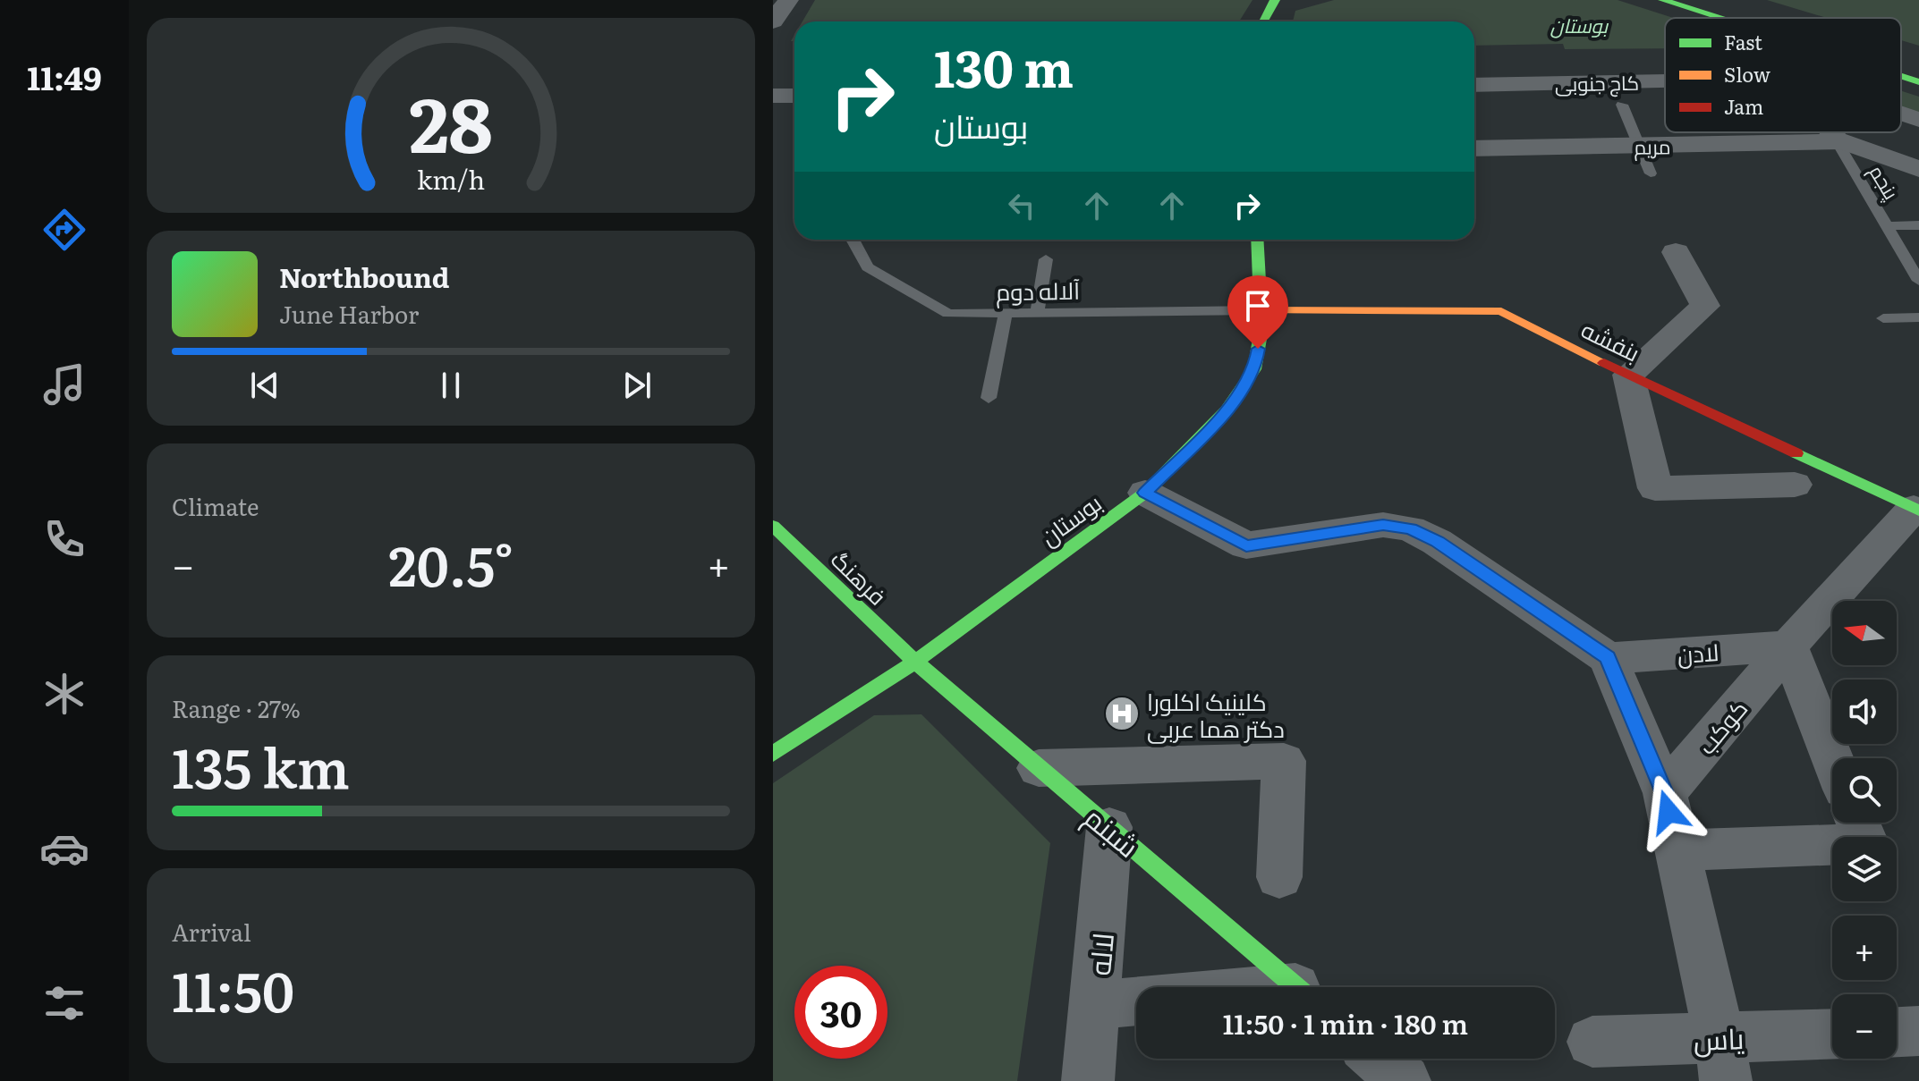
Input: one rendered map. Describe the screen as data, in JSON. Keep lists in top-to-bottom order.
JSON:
{
  "streets": {
    "street": [
      "کاج جنوبی",
      "مریم",
      "بنفشه",
      "بوستان",
      "فرهنگ",
      "لادن",
      "کوکب",
      "شبنم",
      "لاله",
      "یاس"
    ],
    "lane": ["پنجم", "آلاله دوم"]
  },
  "crossings": [
    ["مریم", "پنجم"],
    ["آلاله دوم", "بنفشه"],
    ["آلاله دوم", "بوستان"],
    ["بنفشه", "بوستان"],
    ["بنفشه", "کوکب"],
    ["بوستان", "فرهنگ"],
    ["بوستان", "شبنم"],
    ["فرهنگ", "شبنم"],
    ["لادن", "کوکب"],
    ["شبنم", "لاله"]
  ],
  "parks": ["بوستان"],
  "places": {
    "hospital": ["کلینیک اکلورا دکتر هما عربی"]
  },
  "legend": ["Fast", "Slow", "Jam"],
  "north": "left",
  "page": {
    "tabs": "11:49",
    "turn": ["130 m", "بوستان"],
    "song": ["Northbound", "June Harbor"],
    "tile": [
      "Climate",
      ["Range · 27%", "135 km"],
      ["Arrival", "11:50"]
    ],
    "heat": ["−", "20.5°", "+"],
    "map_buttons": ["+", "−"],
    "limit": "30",
    "trip": "11:50 · 1 min · 180 m",
    "gauge": ["28", "km/h"]
  }
}
